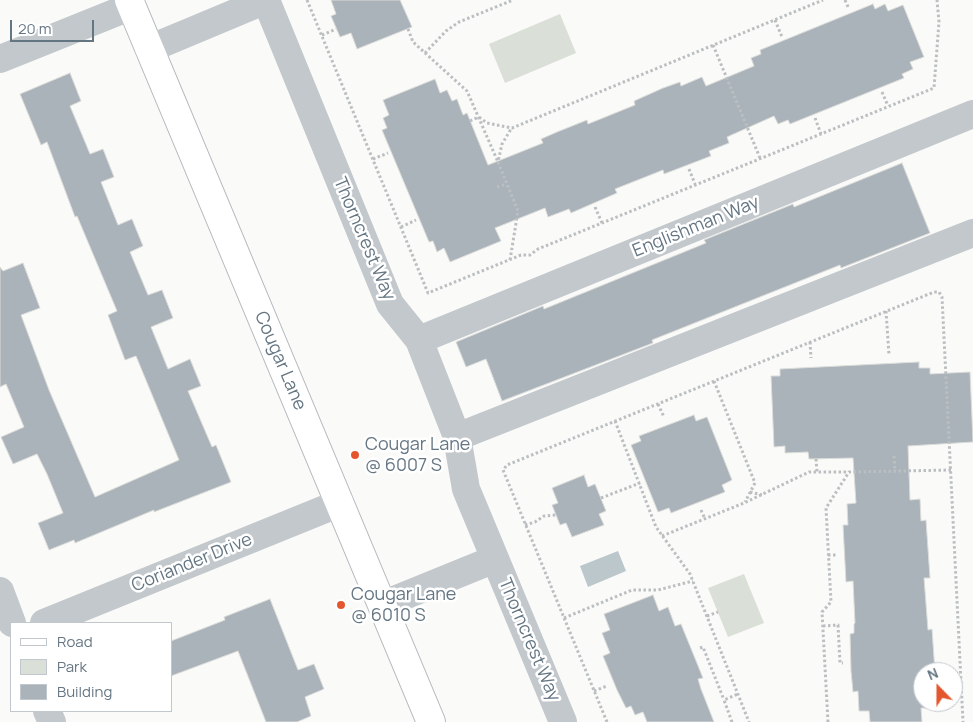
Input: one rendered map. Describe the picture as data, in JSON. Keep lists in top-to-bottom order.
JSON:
{
  "streets": {
    "main road": ["Cougar Lane"],
    "street": ["Englishman Way", "Thorncrest Way", "Coriander Drive"]
  },
  "crossings": [
    ["Englishman Way", "Thorncrest Way"],
    ["Thorncrest Way", "Cougar Lane"],
    ["Cougar Lane", "Coriander Drive"]
  ],
  "places": ["Cougar Lane @ 6007 S", "Cougar Lane @ 6010 S"],
  "legend": ["Road", "Park", "Building"],
  "scale_bar": "20 m",
  "north": "top"
}
